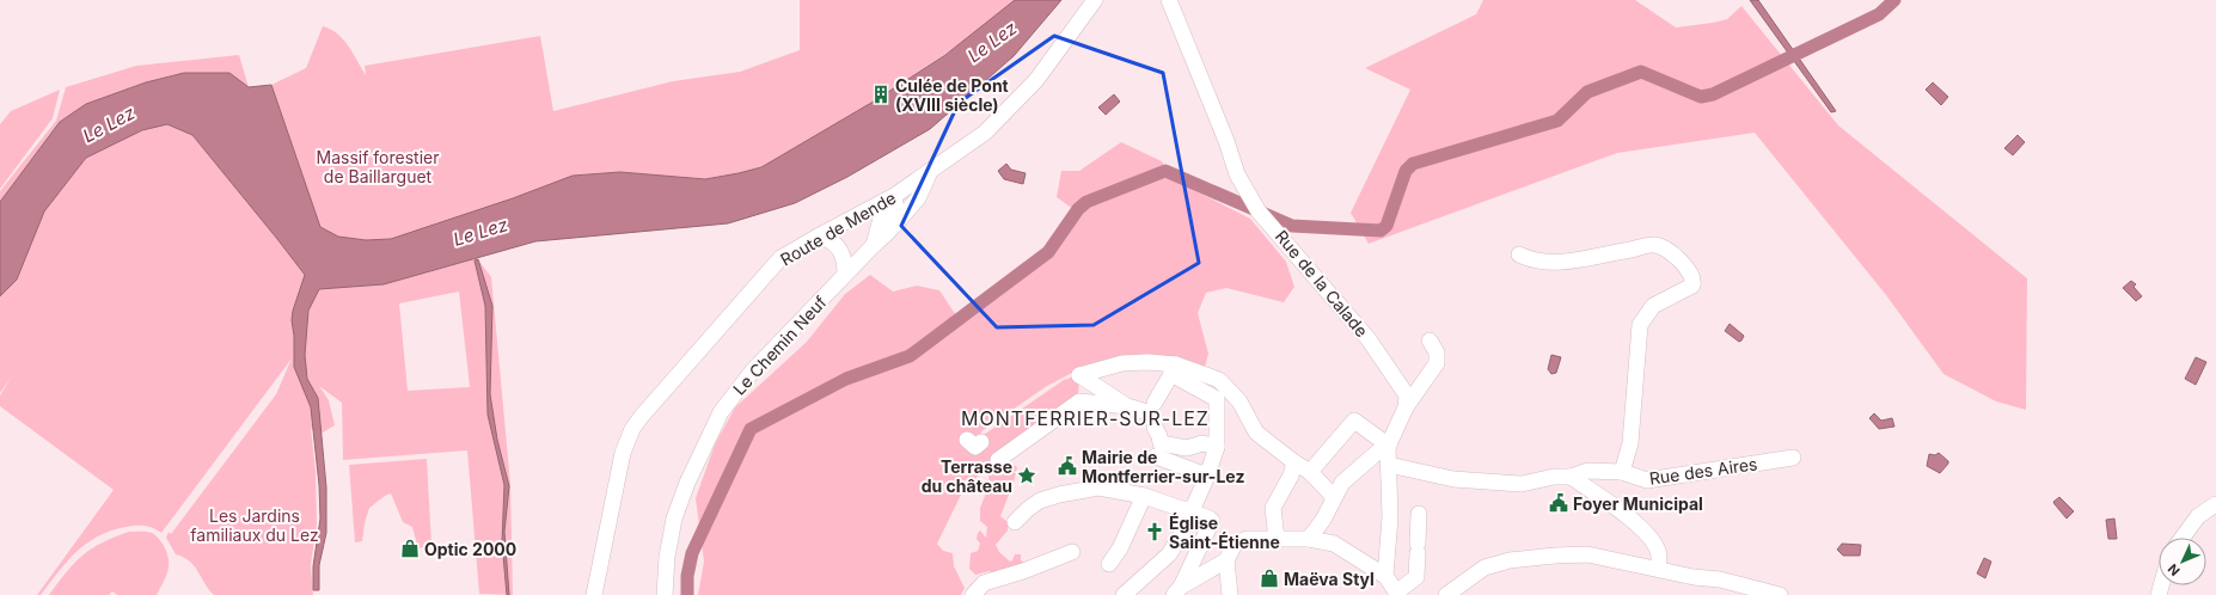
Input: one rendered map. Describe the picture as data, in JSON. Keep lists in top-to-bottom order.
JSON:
{
  "streets": {
    "street": [
      "Route de Mende",
      "Rue de la Calade",
      "Le Chemin Neuf",
      "Rue des Aires"
    ]
  },
  "crossings": [
    ["Route de Mende", "Le Chemin Neuf"]
  ],
  "districts": ["MONTFERRIER-SUR-LEZ"],
  "water": ["Le Lez"],
  "parks": ["Massif forestier de Baillarguet", "Les Jardins familiaux du Lez"],
  "places": {
    "building": ["Culée de Pont (XVIII siècle)"],
    "public building": ["Mairie de Montferrier-sur-Lez", "Foyer Municipal"],
    "place": ["Terrasse du château"],
    "church": ["Église Saint-Étienne"],
    "shop": ["Optic 2000", "Maëva Styl"]
  },
  "north": "bottom left"
}
